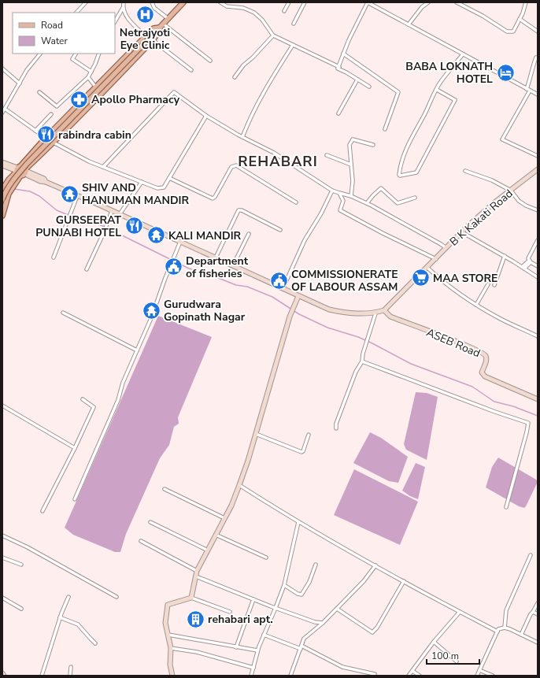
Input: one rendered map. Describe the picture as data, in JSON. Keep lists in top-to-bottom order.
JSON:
{
  "streets": {
    "street": ["B K Kakati Road", "ASEB Road"]
  },
  "crossings": [
    ["B K Kakati Road", "ASEB Road"]
  ],
  "districts": ["REHABARI"],
  "places": {
    "hospital": ["Netrajyoti Eye Clinic"],
    "hotel": ["BABA LOKNATH HOTEL"],
    "pharmacy": ["Apollo Pharmacy"],
    "restaurant": ["rabindra cabin", "GURSEERAT PUNJABI HOTEL"],
    "temple": ["SHIV AND HANUMAN MANDIR", "KALI MANDIR", "Gurudwara Gopinath Nagar"],
    "public building": ["Department of fisheries", "COMMISSIONERATE OF LABOUR ASSAM"],
    "supermarket": ["MAA STORE"],
    "building": ["rehabari apt."]
  },
  "legend": ["Road", "Water"],
  "scale_bar": "100 m"
}
